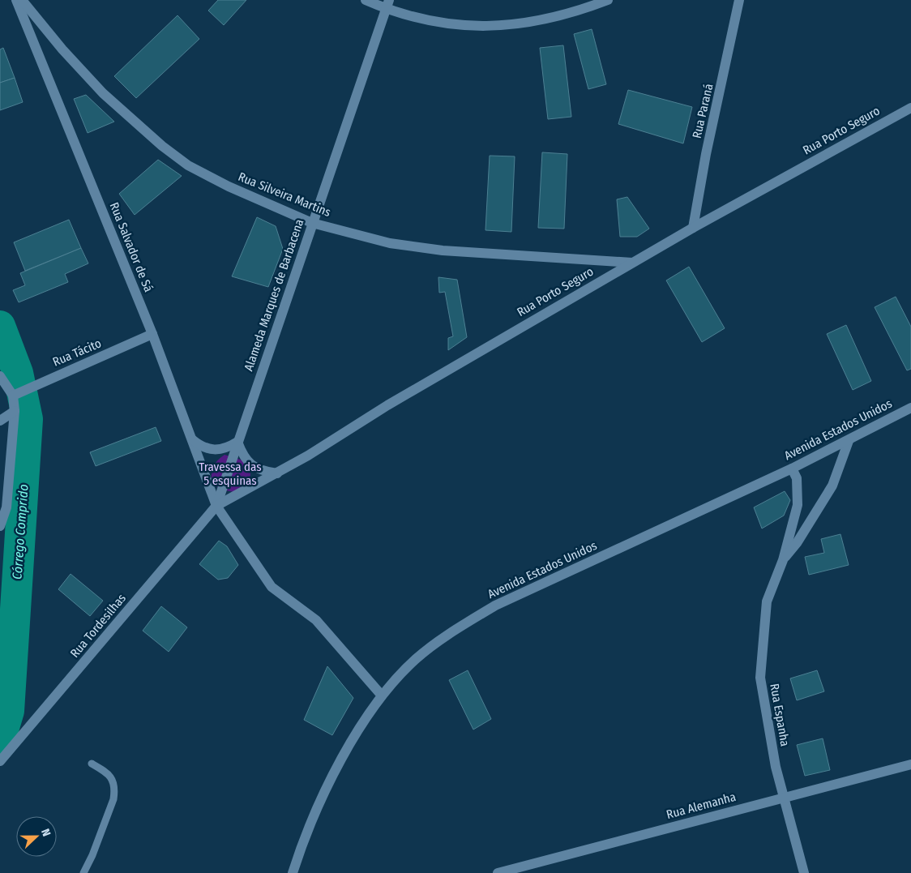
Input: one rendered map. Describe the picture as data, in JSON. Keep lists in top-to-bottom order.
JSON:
{
  "streets": {
    "street": [
      "Rua Paraná",
      "Rua Porto Seguro",
      "Rua Silveira Martins",
      "Rua Salvador de Sá",
      "Alameda Marques de Barbacena",
      "Rua Tácito",
      "Avenida Estados Unidos",
      "Rua Tordesilhas",
      "Rua Espanha",
      "Rua Alemanha"
    ]
  },
  "crossings": [
    ["Rua Paraná", "Rua Porto Seguro"],
    ["Rua Porto Seguro", "Rua Silveira Martins"],
    ["Rua Porto Seguro", "Rua Salvador de Sá"],
    ["Rua Porto Seguro", "Alameda Marques de Barbacena"],
    ["Rua Porto Seguro", "Rua Tordesilhas"],
    ["Rua Silveira Martins", "Alameda Marques de Barbacena"],
    ["Rua Salvador de Sá", "Alameda Marques de Barbacena"],
    ["Rua Salvador de Sá", "Rua Tácito"],
    ["Rua Salvador de Sá", "Avenida Estados Unidos"],
    ["Rua Salvador de Sá", "Rua Tordesilhas"],
    ["Alameda Marques de Barbacena", "Rua Tordesilhas"],
    ["Avenida Estados Unidos", "Rua Espanha"],
    ["Rua Espanha", "Rua Alemanha"]
  ],
  "water": ["Córrego Comprido"],
  "parks": ["Travessa das 5 esquinas"],
  "north": "right"
}
